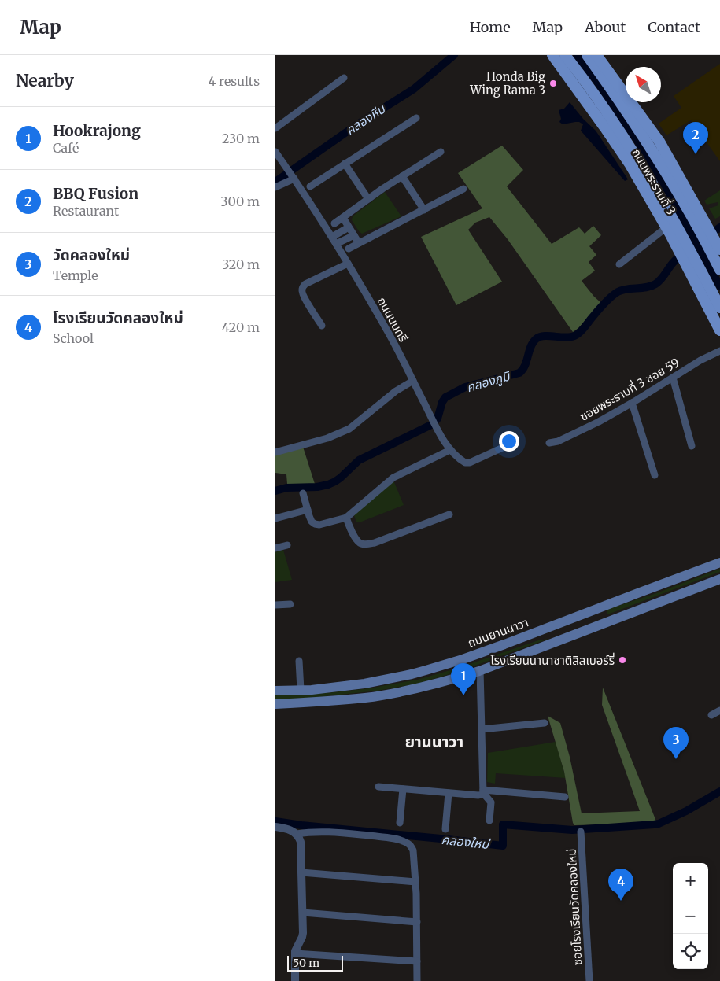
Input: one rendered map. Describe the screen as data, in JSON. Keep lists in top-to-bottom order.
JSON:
{
  "streets": {
    "main road": ["ถนนพระรามที่ 3", "ถนนยานนาวา"],
    "street": ["ถนนนนทรี", "ซอยพระรามที่ 3 ซอย 59", "ซอยโรงเรียนวัดคลองใหม่"]
  },
  "districts": ["ยานนาวา"],
  "water": ["คลองหีบ", "คลองภูมิ", "คลองใหม่"],
  "places": ["Honda Big Wing Rama 3", "โรงเรียนนานาชาติลิลเบอร์รี่"],
  "scale_bar": "50 m",
  "north": "top left",
  "page": {
    "header": "Map",
    "nav": [
      "Home",
      "Map",
      "About",
      "Contact"
    ],
    "heading": ["Nearby", "4 results"],
    "list": [
      {
        "mark": "1",
        "name": "Hookrajong",
        "note": "Café",
        "value": "230 m"
      },
      {
        "mark": "2",
        "name": "BBQ Fusion",
        "note": "Restaurant",
        "value": "300 m"
      },
      {
        "mark": "3",
        "name": "วัดคลองใหม่",
        "note": "Temple",
        "value": "320 m"
      },
      {
        "mark": "4",
        "name": "โรงเรียนวัดคลองใหม่",
        "note": "School",
        "value": "420 m"
      }
    ],
    "pins": [
      "2",
      "1",
      "3",
      "4"
    ],
    "map_buttons": ["+", "−"],
    "scale": "50 m"
  }
}
